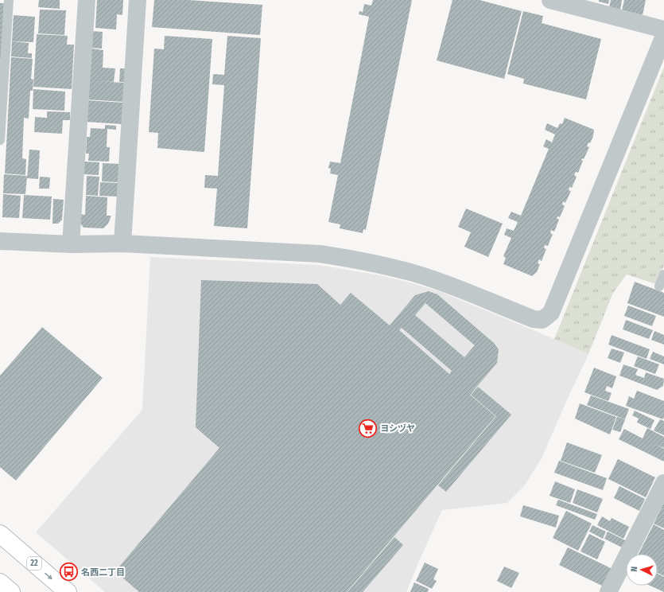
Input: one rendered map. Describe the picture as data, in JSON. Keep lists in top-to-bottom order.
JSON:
{
  "streets": {
    "highway": ["22"]
  },
  "places": {
    "supermarket": ["ヨシヅヤ"],
    "bus stop": ["名西二丁目"]
  },
  "north": "left"
}
